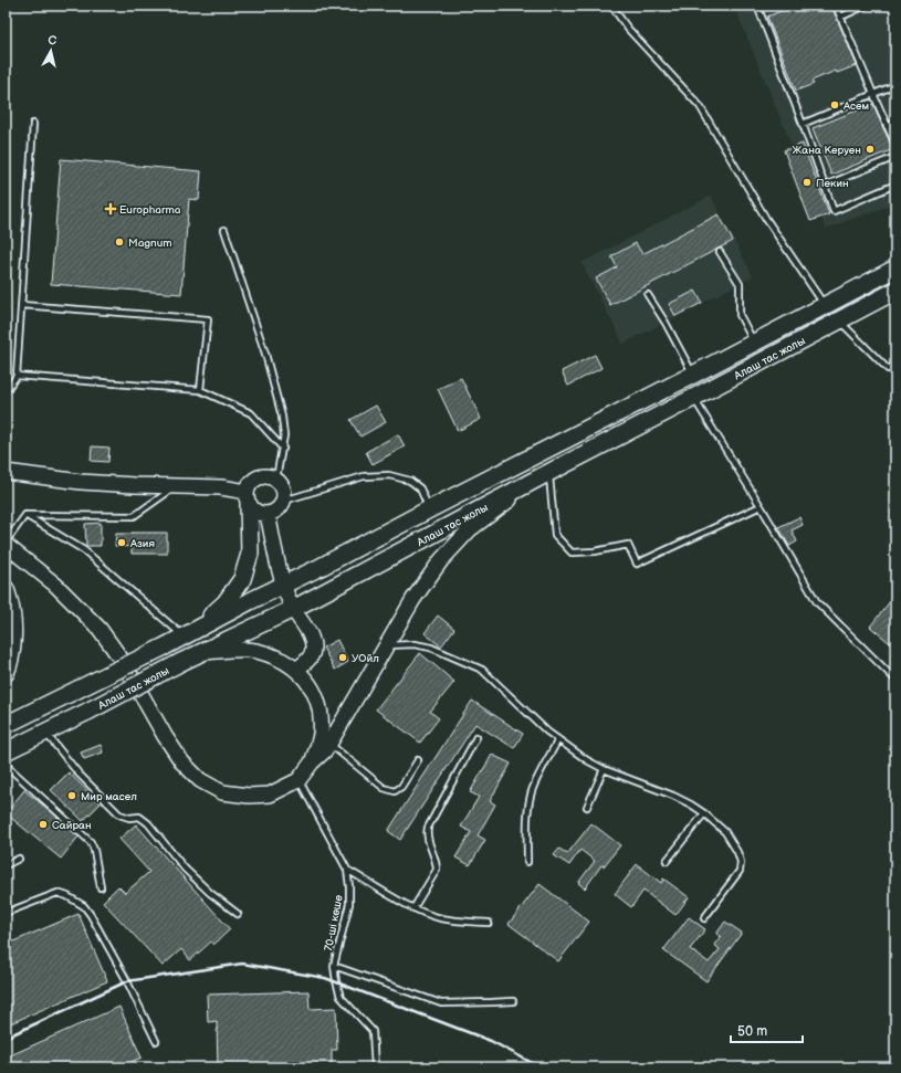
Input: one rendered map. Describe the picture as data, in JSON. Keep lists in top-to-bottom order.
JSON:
{
  "streets": {
    "main road": ["Алаш тас жолы"],
    "lane": ["70-ші көше"]
  },
  "places": {
    "other": [
      "Асем",
      "Жана Керуен",
      "Пекин",
      "Magnum",
      "Азия",
      "УОйл",
      "Мир масел",
      "Сайран"
    ],
    "health": ["Europharma"]
  },
  "scale_bar": "50 m",
  "north": "top"
}
